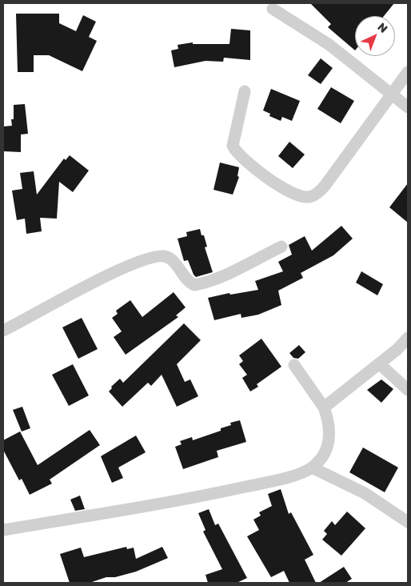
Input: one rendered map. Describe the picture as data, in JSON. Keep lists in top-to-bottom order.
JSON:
{
  "north": "top right"
}
